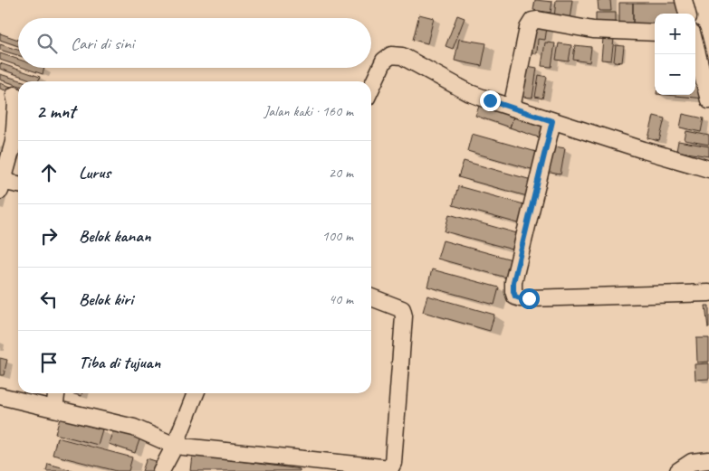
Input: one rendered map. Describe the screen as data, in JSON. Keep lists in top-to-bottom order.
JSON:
{
  "page": {
    "map_buttons": ["+", "−"],
    "search": "Cari di sini",
    "heading": ["2 mnt", "Jalan kaki · 160 m"],
    "list": [
      ["Lurus", "20 m"],
      ["Belok kanan", "100 m"],
      ["Belok kiri", "40 m"],
      "Tiba di tujuan"
    ]
  }
}
